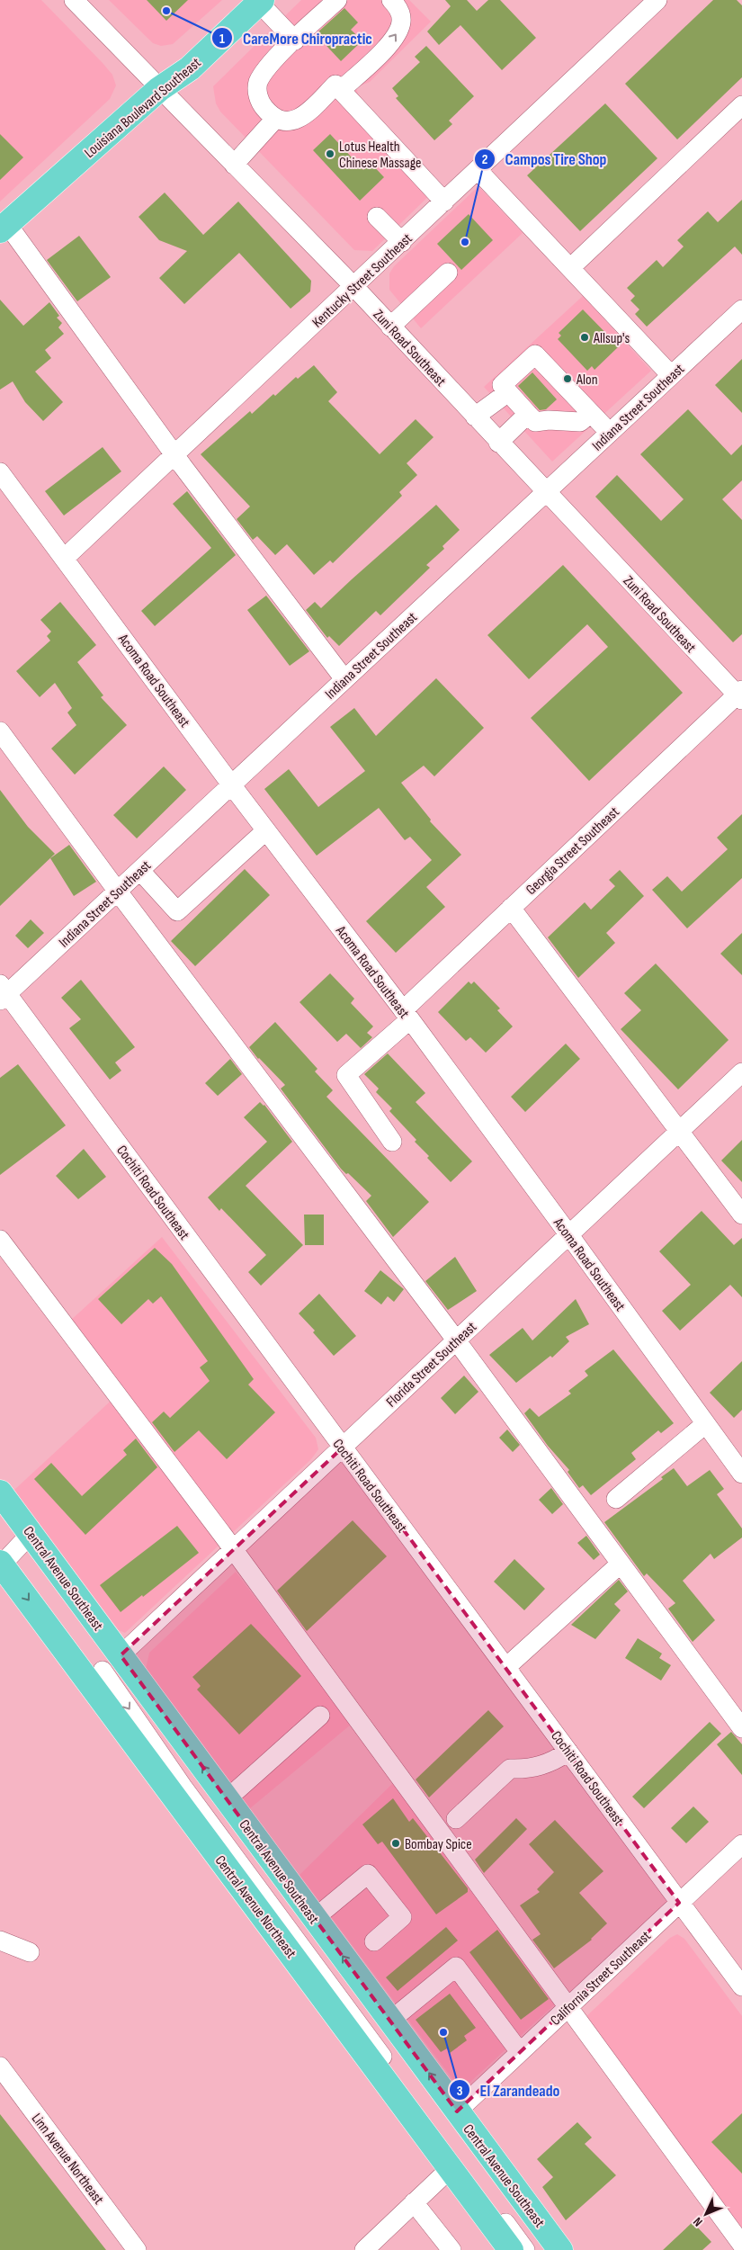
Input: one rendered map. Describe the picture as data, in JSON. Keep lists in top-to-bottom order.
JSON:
{
  "streets": {
    "main road": ["Louisiana Boulevard Southeast", "Central Avenue Southeast", "Central Avenue Northeast"],
    "street": [
      "Kentucky Street Southeast",
      "Zuni Road Southeast",
      "Indiana Street Southeast",
      "Acoma Road Southeast",
      "Georgia Street Southeast",
      "Cochiti Road Southeast",
      "Florida Street Southeast",
      "California Street Southeast",
      "Linn Avenue Northeast"
    ]
  },
  "crossings": [
    ["Louisiana Boulevard Southeast", "Zuni Road Southeast"],
    ["Kentucky Street Southeast", "Zuni Road Southeast"],
    ["Kentucky Street Southeast", "Acoma Road Southeast"],
    ["Zuni Road Southeast", "Indiana Street Southeast"],
    ["Zuni Road Southeast", "Georgia Street Southeast"],
    ["Indiana Street Southeast", "Acoma Road Southeast"],
    ["Indiana Street Southeast", "Cochiti Road Southeast"],
    ["Acoma Road Southeast", "Georgia Street Southeast"],
    ["Acoma Road Southeast", "Florida Street Southeast"],
    ["Cochiti Road Southeast", "Florida Street Southeast"],
    ["Cochiti Road Southeast", "California Street Southeast"],
    ["Florida Street Southeast", "Central Avenue Southeast"],
    ["Florida Street Southeast", "Central Avenue Northeast"],
    ["Central Avenue Southeast", "Central Avenue Northeast"],
    ["Central Avenue Southeast", "California Street Southeast"]
  ],
  "one_way": ["Central Avenue Southeast", "Central Avenue Northeast"],
  "places": [
    "CareMore Chiropractic",
    "Lotus Health Chinese Massage",
    "Campos Tire Shop",
    "Allsup's",
    "Alon",
    "Bombay Spice",
    "El Zarandeado"
  ],
  "north": "bottom left"
}
